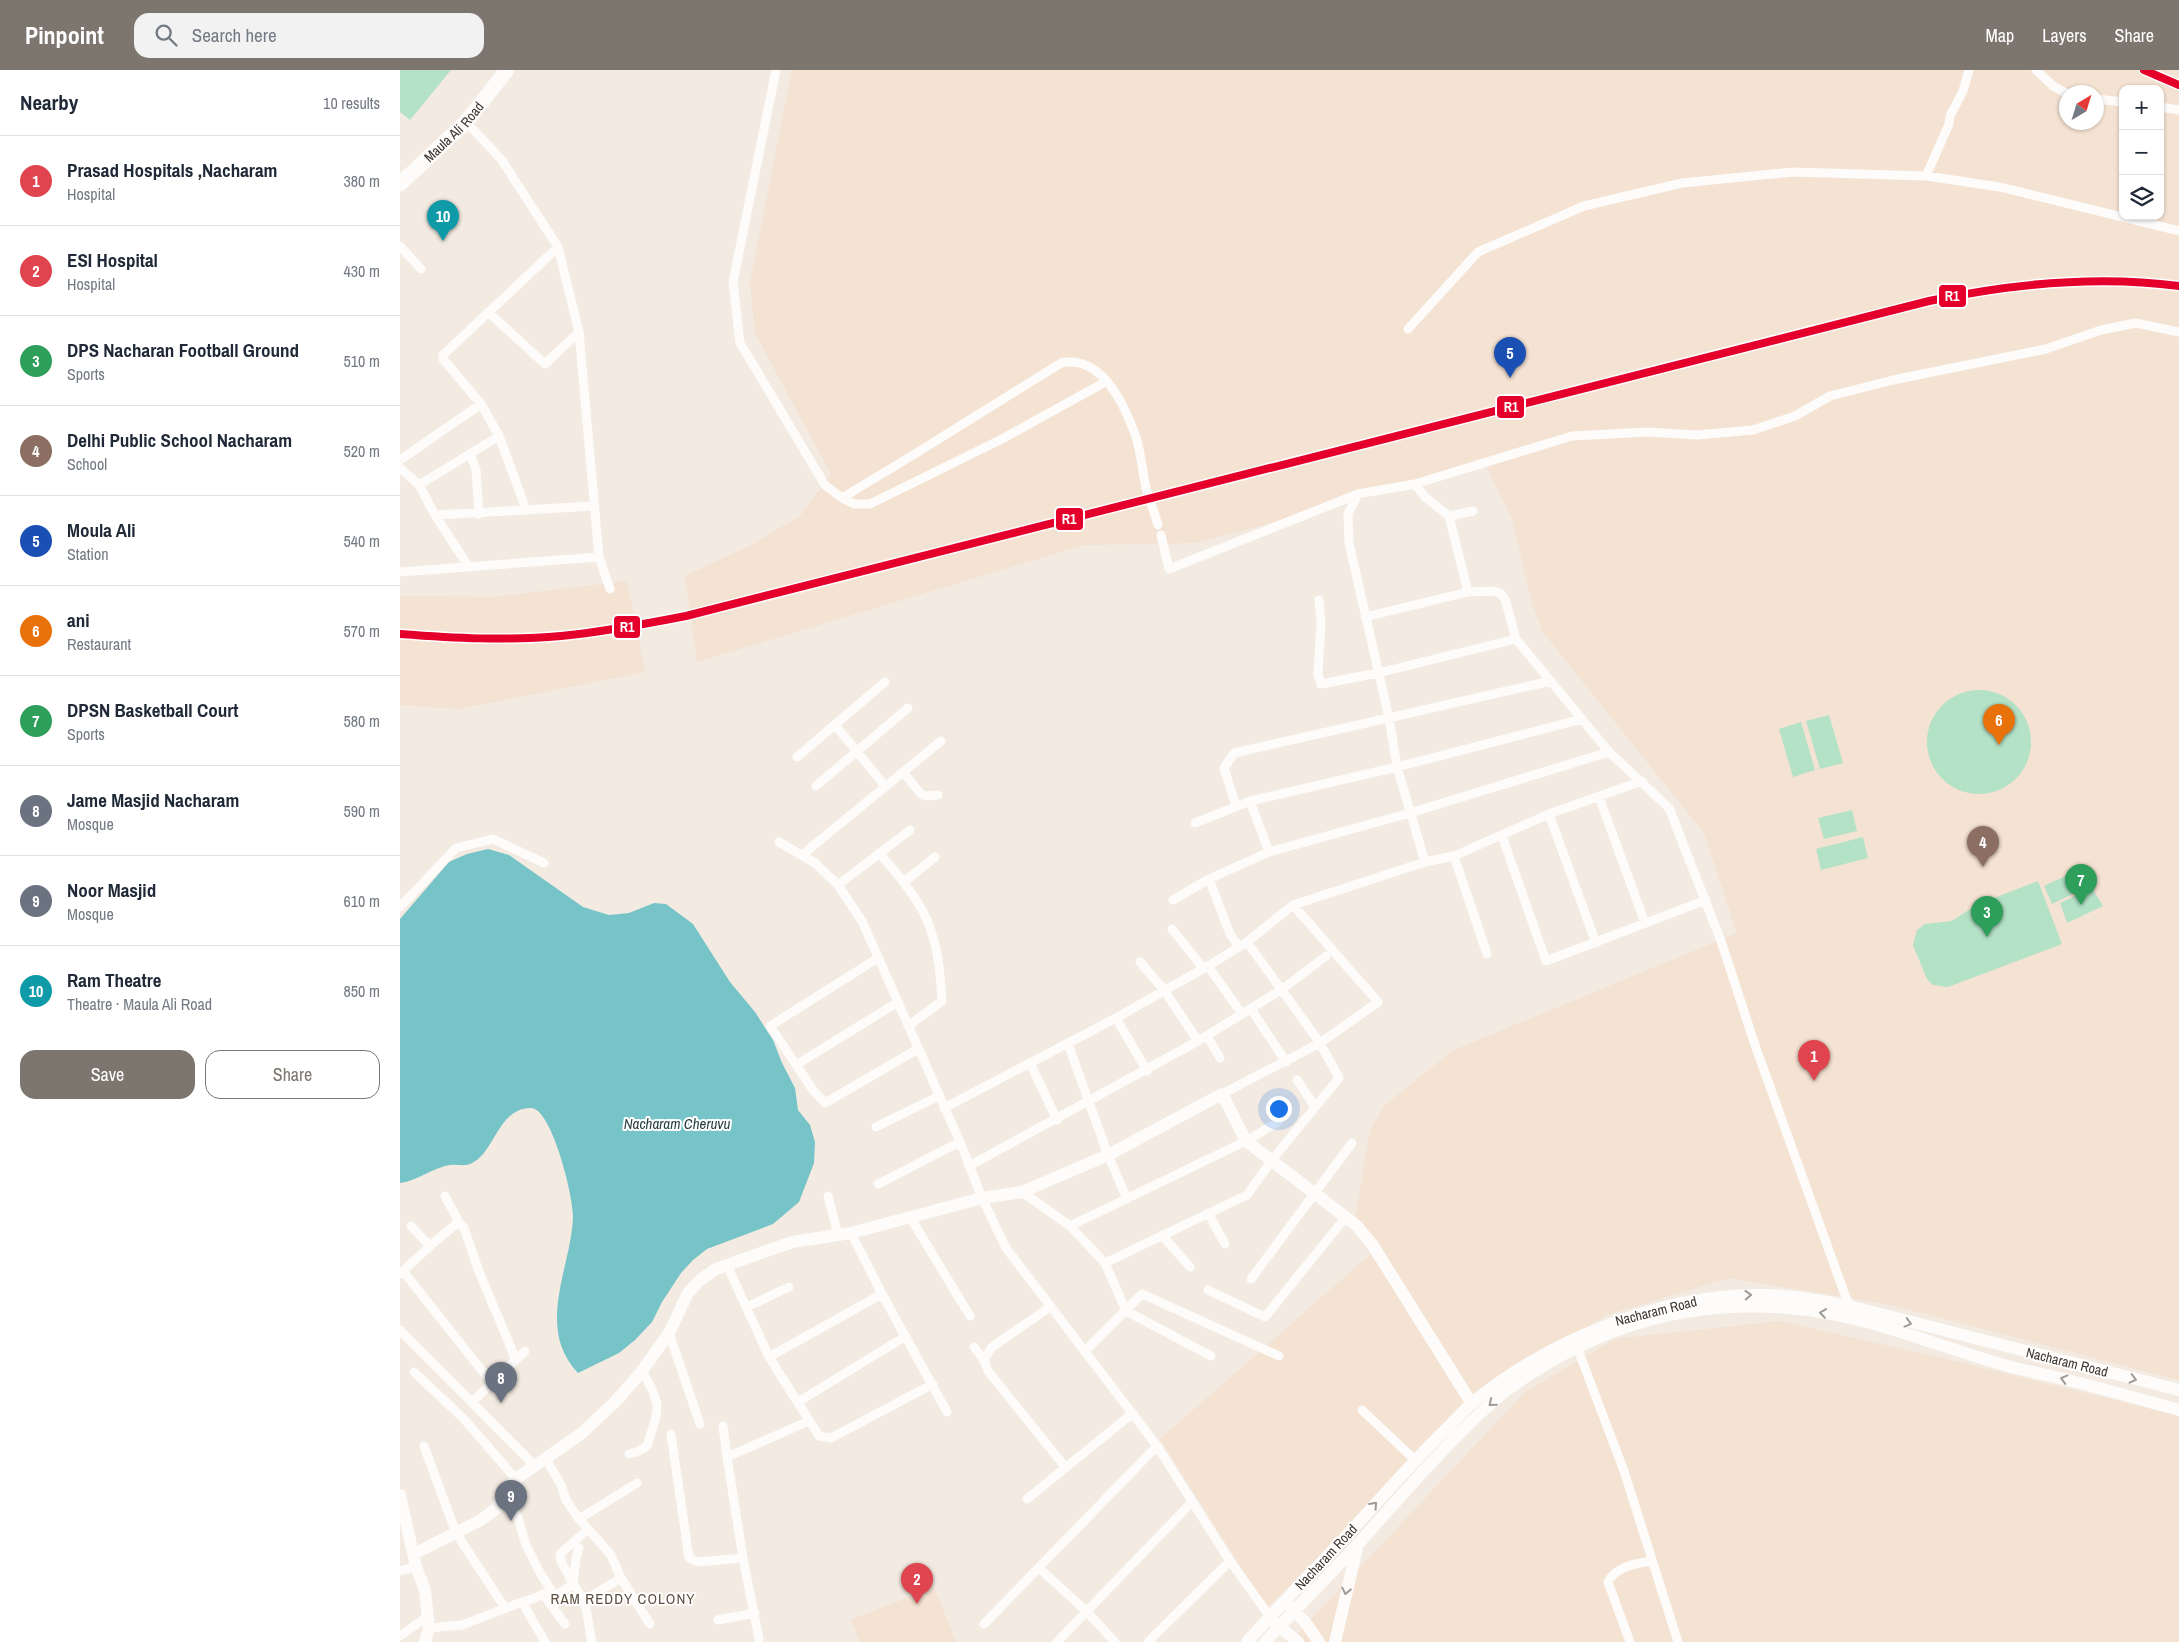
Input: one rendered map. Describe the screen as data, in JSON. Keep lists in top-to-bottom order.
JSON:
{
  "streets": {
    "main road": ["Maula Ali Road", "Nacharam Road"]
  },
  "districts": ["RAM REDDY COLONY"],
  "water": ["Nacharam Cheruvu"],
  "lines": ["transit line R1"],
  "north": "top right",
  "page": {
    "header": "Pinpoint",
    "search": "Search here",
    "nav": ["Map", "Layers", "Share"],
    "heading": ["Nearby", "10 results"],
    "map_buttons": ["+", "−"],
    "list": [
      {
        "mark": "1",
        "name": "Prasad Hospitals ,Nacharam",
        "note": "Hospital",
        "value": "380 m"
      },
      {
        "mark": "2",
        "name": "ESI Hospital",
        "note": "Hospital",
        "value": "430 m"
      },
      {
        "mark": "3",
        "name": "DPS Nacharan Football Ground",
        "note": "Sports",
        "value": "510 m"
      },
      {
        "mark": "4",
        "name": "Delhi Public School Nacharam",
        "note": "School",
        "value": "520 m"
      },
      {
        "mark": "5",
        "name": "Moula Ali",
        "note": "Station",
        "value": "540 m"
      },
      {
        "mark": "6",
        "name": "ani",
        "note": "Restaurant",
        "value": "570 m"
      },
      {
        "mark": "7",
        "name": "DPSN Basketball Court",
        "note": "Sports",
        "value": "580 m"
      },
      {
        "mark": "8",
        "name": "Jame Masjid Nacharam",
        "note": "Mosque",
        "value": "590 m"
      },
      {
        "mark": "9",
        "name": "Noor Masjid",
        "note": "Mosque",
        "value": "610 m"
      },
      {
        "mark": "10",
        "name": "Ram Theatre",
        "note": "Theatre · Maula Ali Road",
        "value": "850 m"
      }
    ],
    "pins": [
      "10",
      "5",
      "6",
      "4",
      "7",
      "3",
      "1",
      "8",
      "9",
      "2"
    ],
    "buttons": ["Save", "Share"]
  }
}
